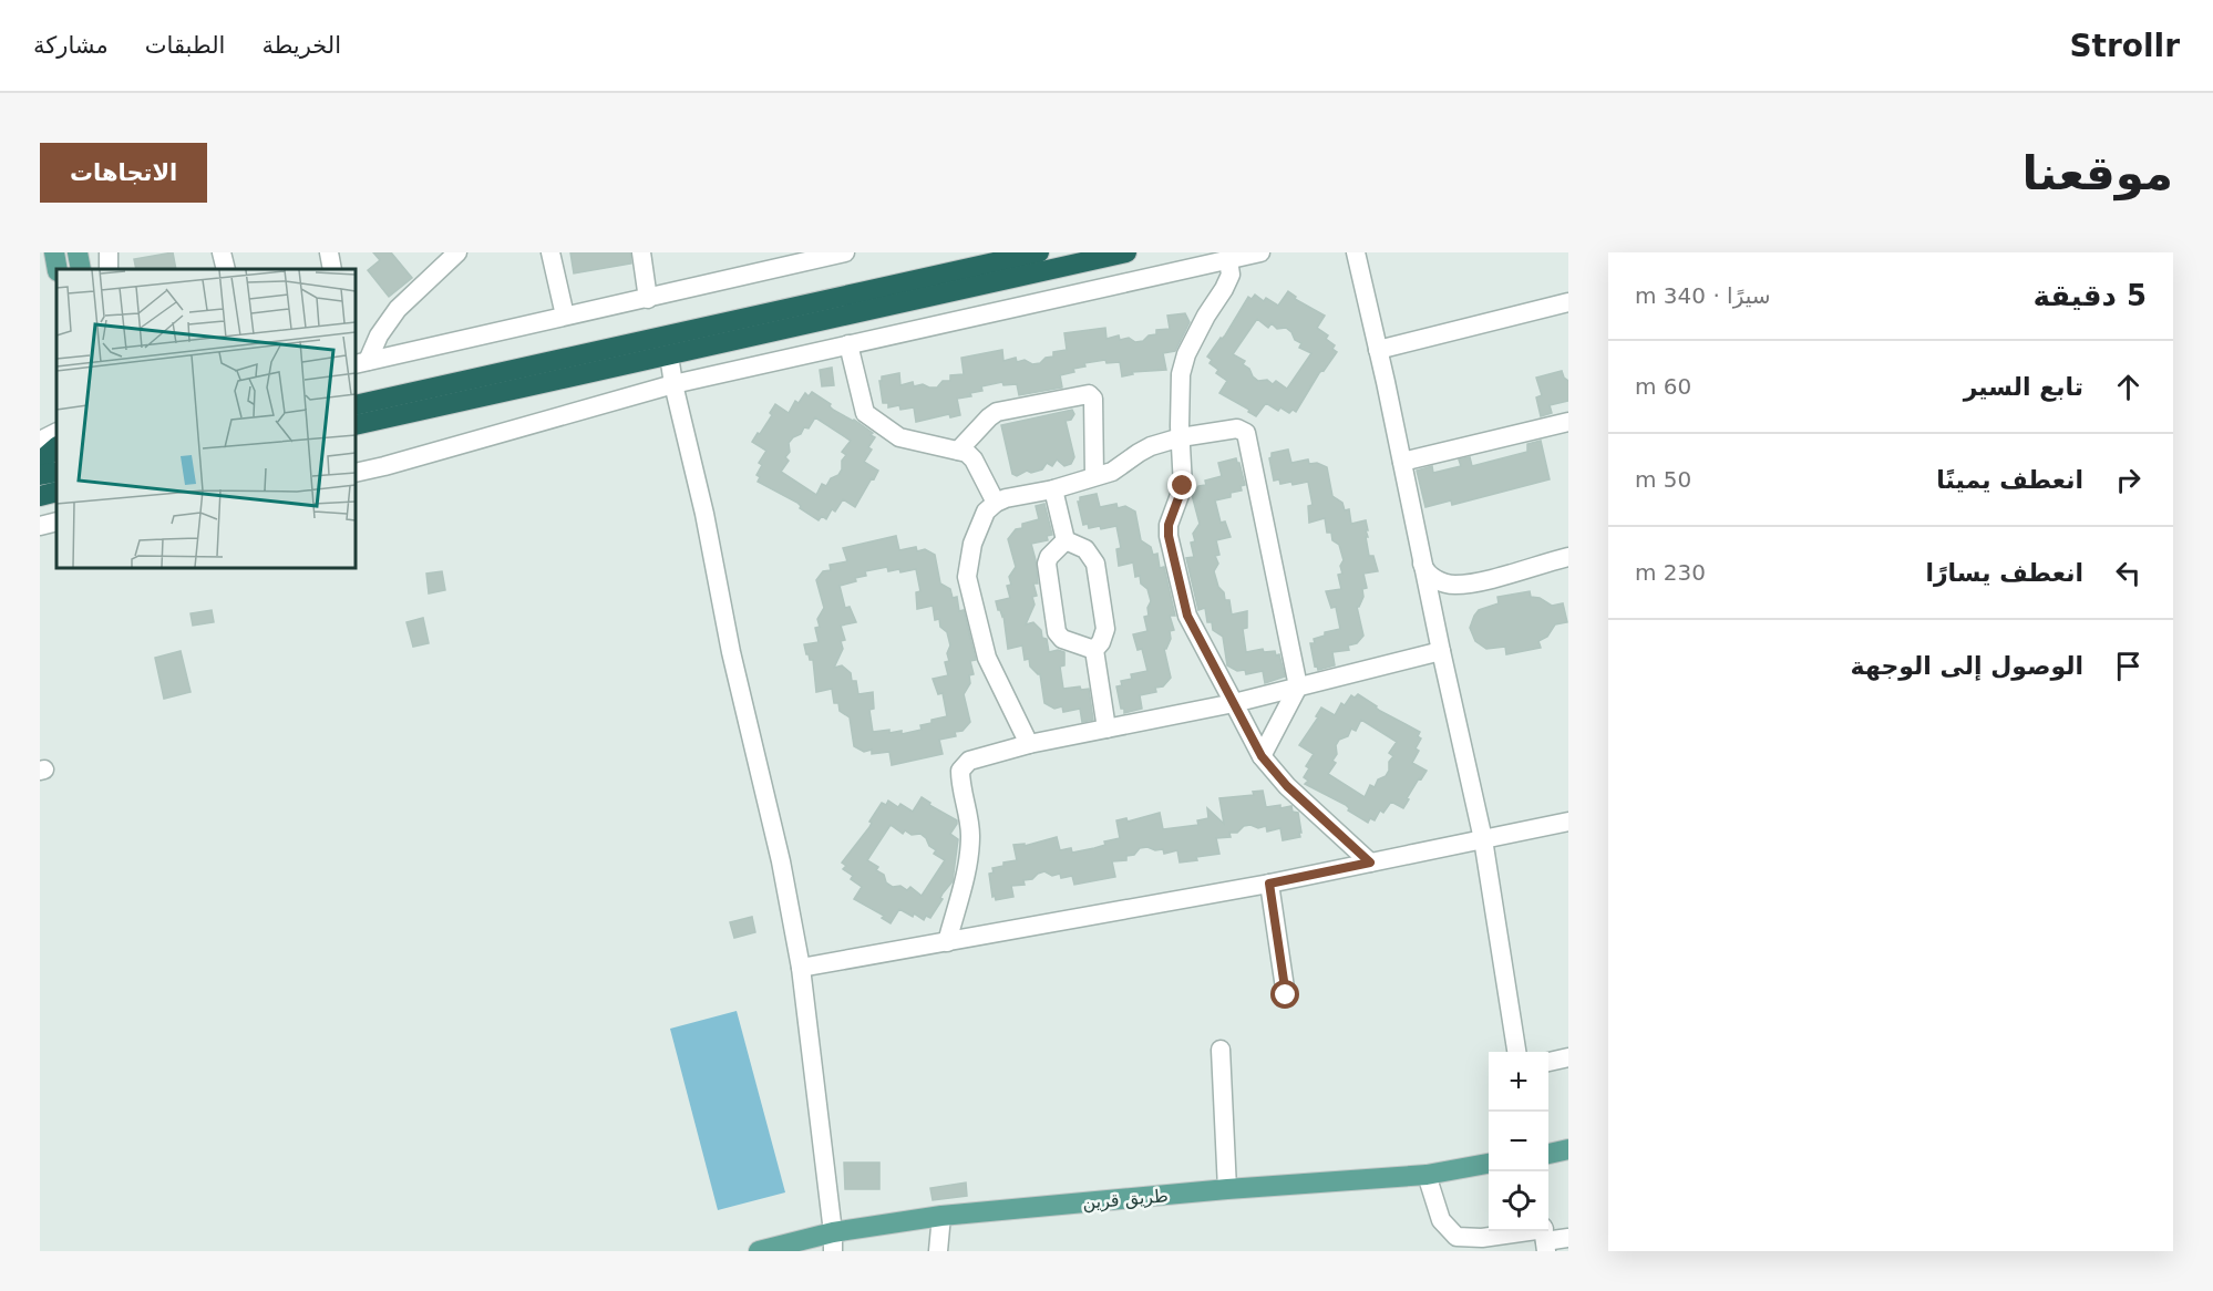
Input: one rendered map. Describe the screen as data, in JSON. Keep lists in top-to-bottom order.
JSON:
{
  "streets": {
    "main road": ["طريق قرين"]
  },
  "page": {
    "header": "Strollr",
    "nav": ["الخريطة", "الطبقات", "مشاركة"],
    "buttons": "الاتجاهات",
    "title": "موقعنا",
    "heading": ["5 دقيقة", "سيرًا · 340 m"],
    "list": [
      ["تابع السير", "60 m"],
      ["انعطف يمينًا", "50 m"],
      ["انعطف يسارًا", "230 m"],
      "الوصول إلى الوجهة"
    ],
    "map_buttons": ["+", "−"]
  }
}
